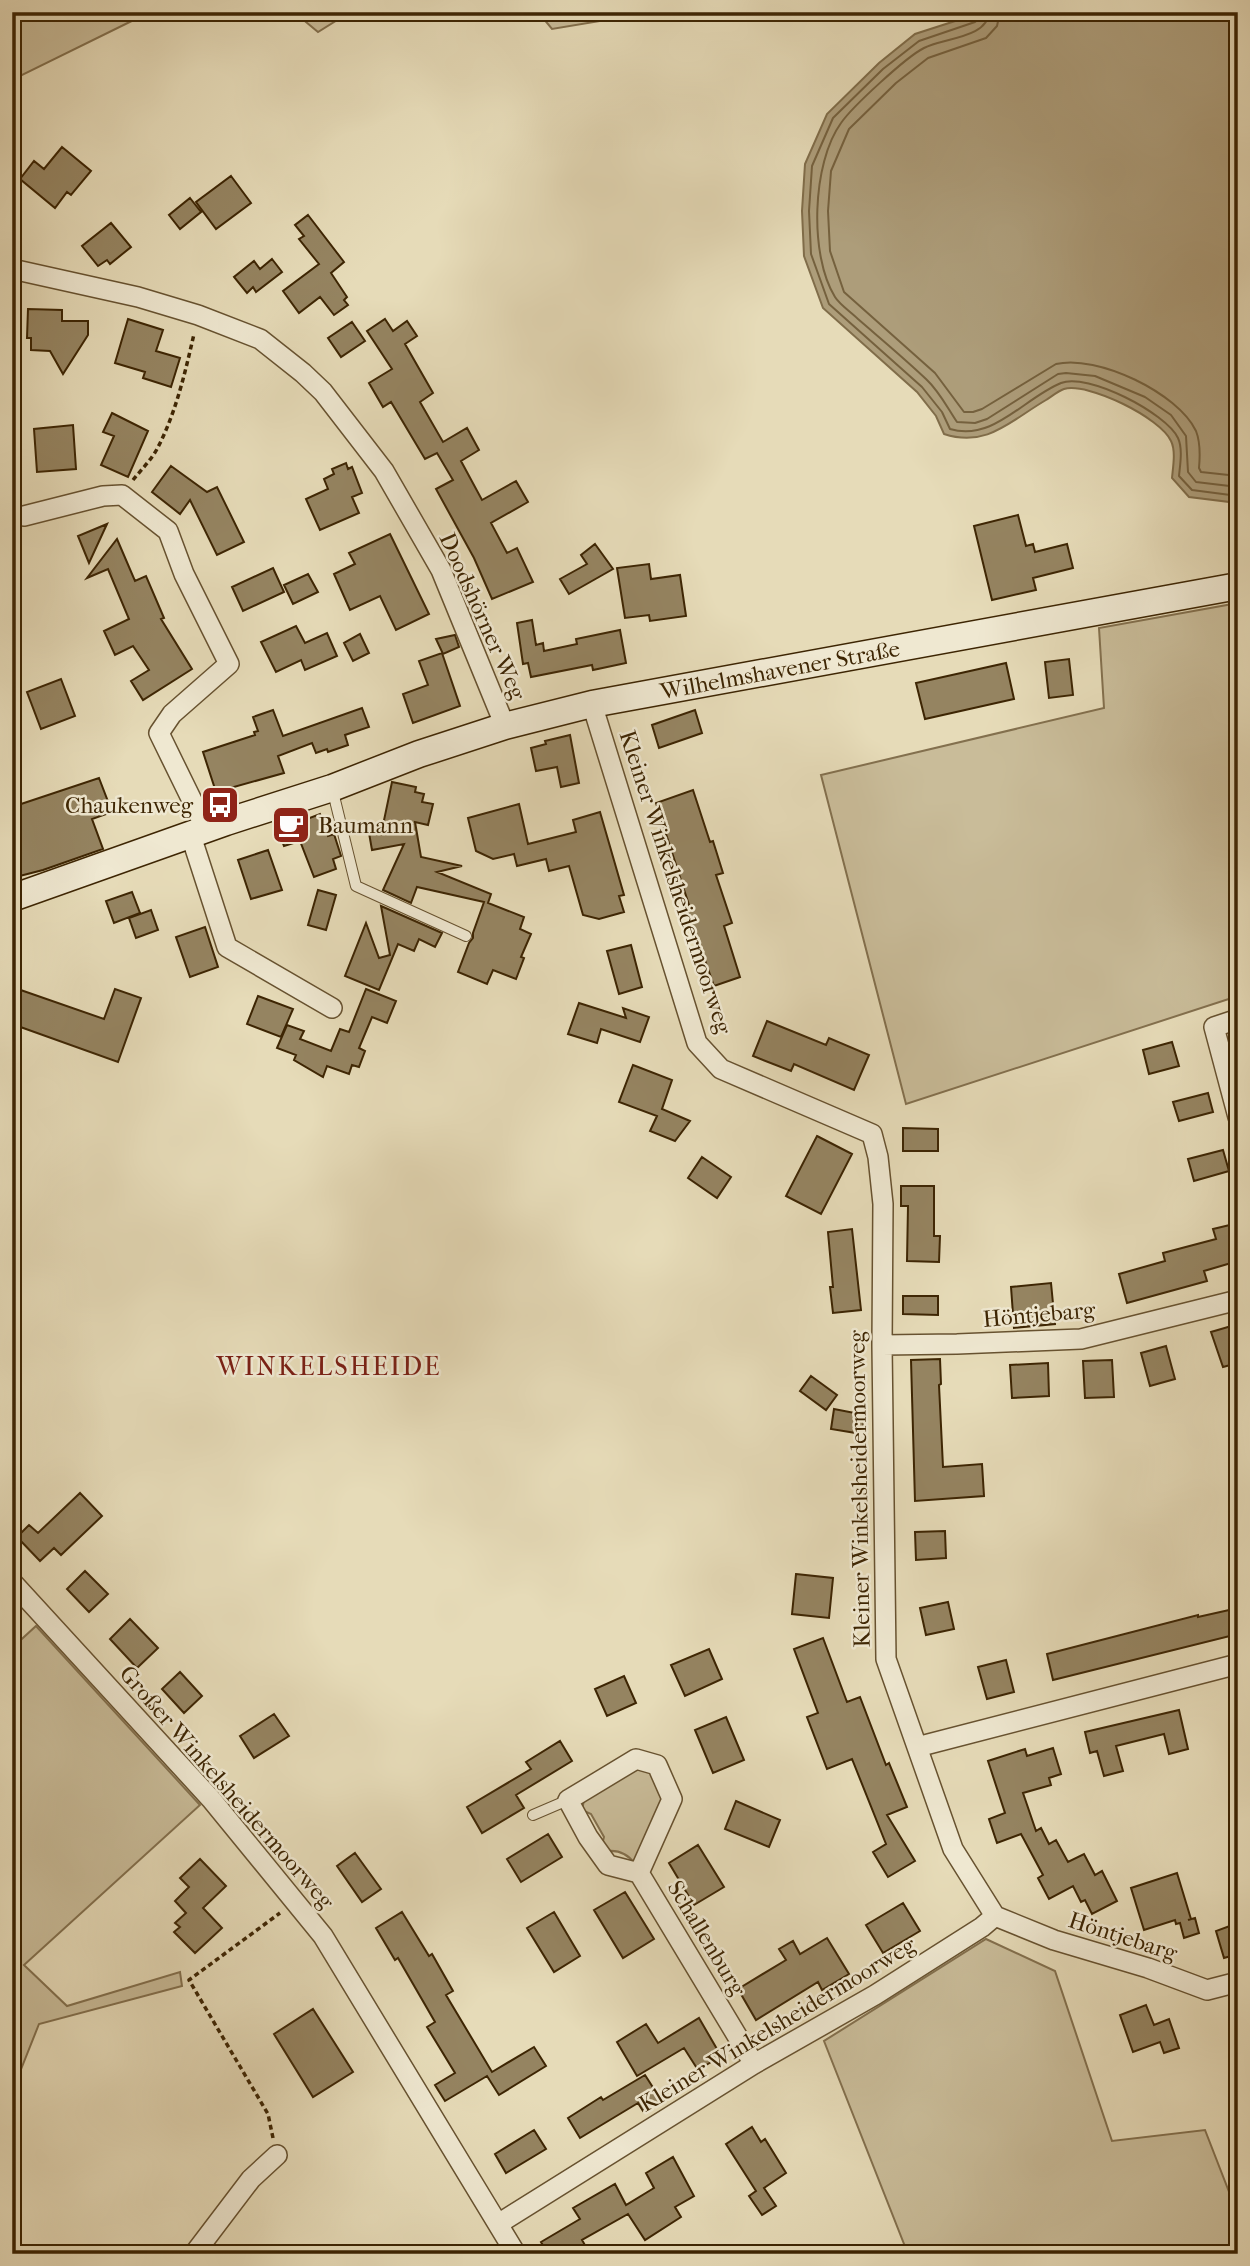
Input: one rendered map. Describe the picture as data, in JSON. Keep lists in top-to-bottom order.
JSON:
{
  "streets": {
    "street": [
      "Doodshörner Weg",
      "Wilhelmshavener Straße",
      "Kleiner Winkelsheidermoorweg",
      "Höntjebarg",
      "Großer Winkelsheidermoorweg",
      "Schallenburg"
    ]
  },
  "crossings": [
    ["Doodshörner Weg", "Wilhelmshavener Straße"],
    ["Wilhelmshavener Straße", "Kleiner Winkelsheidermoorweg"],
    ["Kleiner Winkelsheidermoorweg", "Höntjebarg"],
    ["Kleiner Winkelsheidermoorweg", "Großer Winkelsheidermoorweg"],
    ["Kleiner Winkelsheidermoorweg", "Schallenburg"]
  ],
  "districts": ["WINKELSHEIDE"],
  "places": {
    "bus stop": ["Chaukenweg"],
    "cafe": ["Baumann"]
  }
}
